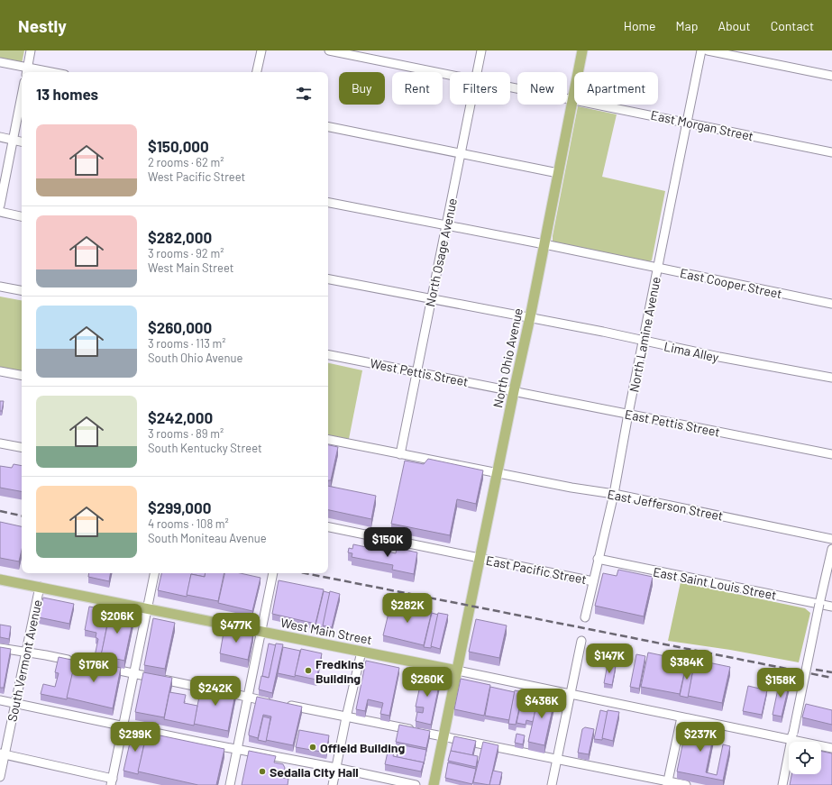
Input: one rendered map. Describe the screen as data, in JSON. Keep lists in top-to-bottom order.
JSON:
{
  "streets": {
    "main road": ["North Ohio Avenue", "West Main Street"],
    "street": [
      "East Morgan Street",
      "North Osage Avenue",
      "East Cooper Street",
      "North Lamine Avenue",
      "Lima Alley",
      "West Pettis Street",
      "East Pettis Street",
      "East Jefferson Street",
      "East Pacific Street",
      "East Saint Louis Street",
      "South Vermont Avenue"
    ]
  },
  "crossings": [
    ["East Morgan Street", "North Lamine Avenue"],
    ["East Morgan Street", "North Ohio Avenue"],
    ["North Osage Avenue", "East Cooper Street"],
    ["North Osage Avenue", "Lima Alley"],
    ["North Osage Avenue", "West Pettis Street"],
    ["North Osage Avenue", "East Jefferson Street"],
    ["East Cooper Street", "North Lamine Avenue"],
    ["East Cooper Street", "North Ohio Avenue"],
    ["North Lamine Avenue", "Lima Alley"],
    ["North Lamine Avenue", "East Pettis Street"],
    ["North Lamine Avenue", "East Jefferson Street"],
    ["North Lamine Avenue", "East Pacific Street"],
    ["North Lamine Avenue", "East Saint Louis Street"],
    ["Lima Alley", "North Ohio Avenue"],
    ["North Ohio Avenue", "West Pettis Street"],
    ["North Ohio Avenue", "East Pettis Street"],
    ["North Ohio Avenue", "East Jefferson Street"],
    ["North Ohio Avenue", "East Pacific Street"],
    ["North Ohio Avenue", "West Main Street"],
    ["West Pettis Street", "East Pettis Street"],
    ["West Main Street", "South Vermont Avenue"]
  ],
  "places": ["Fredkins Building", "Offield Building", "Sedalia City Hall"],
  "page": {
    "header": "Nestly",
    "nav": [
      "Home",
      "Map",
      "About",
      "Contact"
    ],
    "chip": [
      "Buy",
      "Rent",
      "Filters",
      "New",
      "Apartment"
    ],
    "heading": "13 homes",
    "list": [
      {
        "name": "$150,000",
        "note": "2 rooms · 62 m² · West Pacific Street"
      },
      {
        "name": "$282,000",
        "note": "3 rooms · 92 m² · West Main Street"
      },
      {
        "name": "$260,000",
        "note": "3 rooms · 113 m² · South Ohio Avenue"
      },
      {
        "name": "$242,000",
        "note": "3 rooms · 89 m² · South Kentucky Street"
      },
      {
        "name": "$299,000",
        "note": "4 rooms · 108 m² · South Moniteau Avenue"
      }
    ],
    "price": [
      "$150K",
      "$282K",
      "$206K",
      "$477K",
      "$147K",
      "$384K",
      "$176K",
      "$260K",
      "$158K",
      "$242K",
      "$436K",
      "$299K",
      "$237K"
    ]
  }
}
